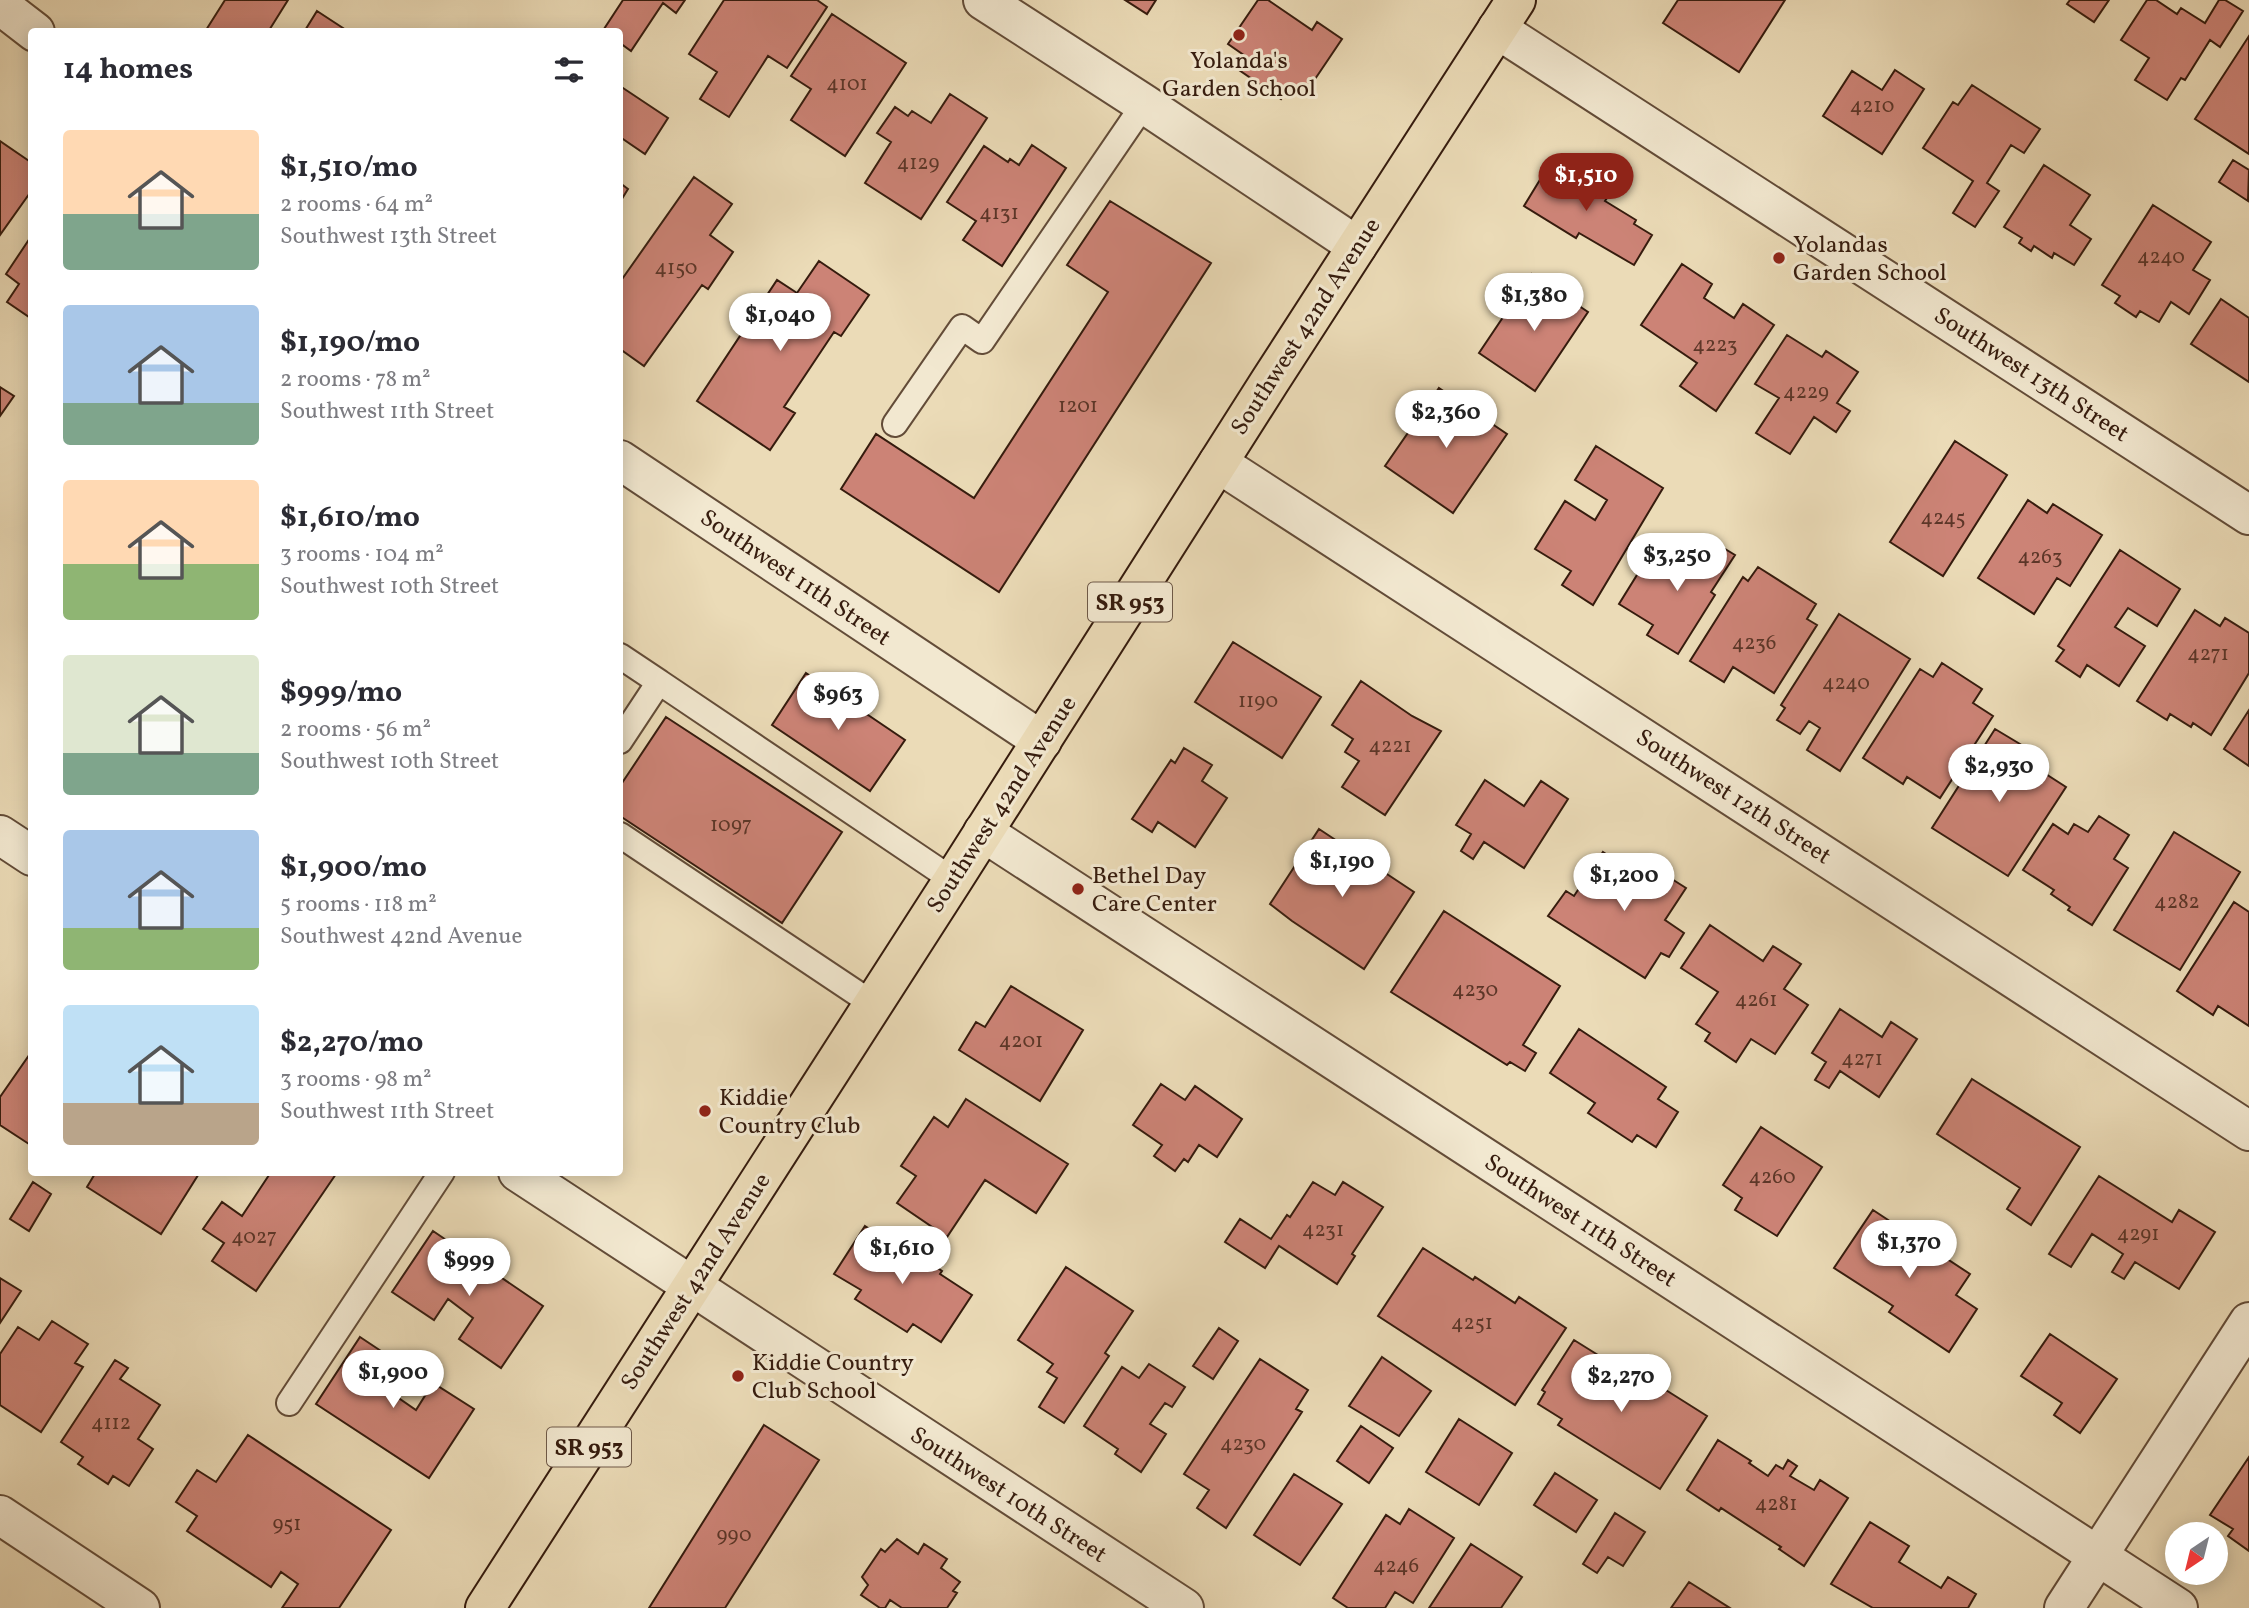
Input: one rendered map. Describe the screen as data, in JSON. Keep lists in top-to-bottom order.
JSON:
{
  "streets": {
    "main road": ["Southwest 42nd Avenue", "SR 953"],
    "street": [
      "Southwest 13th Street",
      "Southwest 11th Street",
      "Southwest 12th Street",
      "Southwest 10th Street"
    ]
  },
  "crossings": [
    ["Southwest 42nd Avenue", "Southwest 13th Street"],
    ["Southwest 42nd Avenue", "Southwest 11th Street"],
    ["Southwest 42nd Avenue", "Southwest 12th Street"],
    ["Southwest 42nd Avenue", "Southwest 10th Street"]
  ],
  "places": [
    "Yolanda's Garden School",
    "Yolandas Garden School",
    "Bethel Day Care Center",
    "Kiddie Country Club",
    "Kiddie Country Club School"
  ],
  "house_numbers": [
    "4101",
    "4210",
    "4129",
    "4131",
    "4240",
    "4150",
    "4223",
    "4229",
    "1201",
    "4245",
    "4263",
    "4236",
    "4271",
    "4240",
    "1190",
    "4221",
    "1097",
    "4282",
    "4230",
    "4261",
    "4201",
    "4271",
    "4260",
    "4231",
    "4291",
    "4027",
    "4251",
    "4112",
    "4230",
    "4281",
    "951",
    "990",
    "4246"
  ],
  "north": "bottom left",
  "page": {
    "heading": "14 homes",
    "list": [
      {
        "name": "$1,510/mo",
        "note": "2 rooms · 64 m² · Southwest 13th Street"
      },
      {
        "name": "$1,190/mo",
        "note": "2 rooms · 78 m² · Southwest 11th Street"
      },
      {
        "name": "$1,610/mo",
        "note": "3 rooms · 104 m² · Southwest 10th Street"
      },
      {
        "name": "$999/mo",
        "note": "2 rooms · 56 m² · Southwest 10th Street"
      },
      {
        "name": "$1,900/mo",
        "note": "5 rooms · 118 m² · Southwest 42nd Avenue"
      },
      {
        "name": "$2,270/mo",
        "note": "3 rooms · 98 m² · Southwest 11th Street"
      }
    ],
    "price": [
      "$1,510",
      "$1,380",
      "$1,040",
      "$2,360",
      "$3,250",
      "$963",
      "$2,930",
      "$1,190",
      "$1,200",
      "$1,370",
      "$1,610",
      "$999",
      "$1,900",
      "$2,270"
    ]
  }
}
